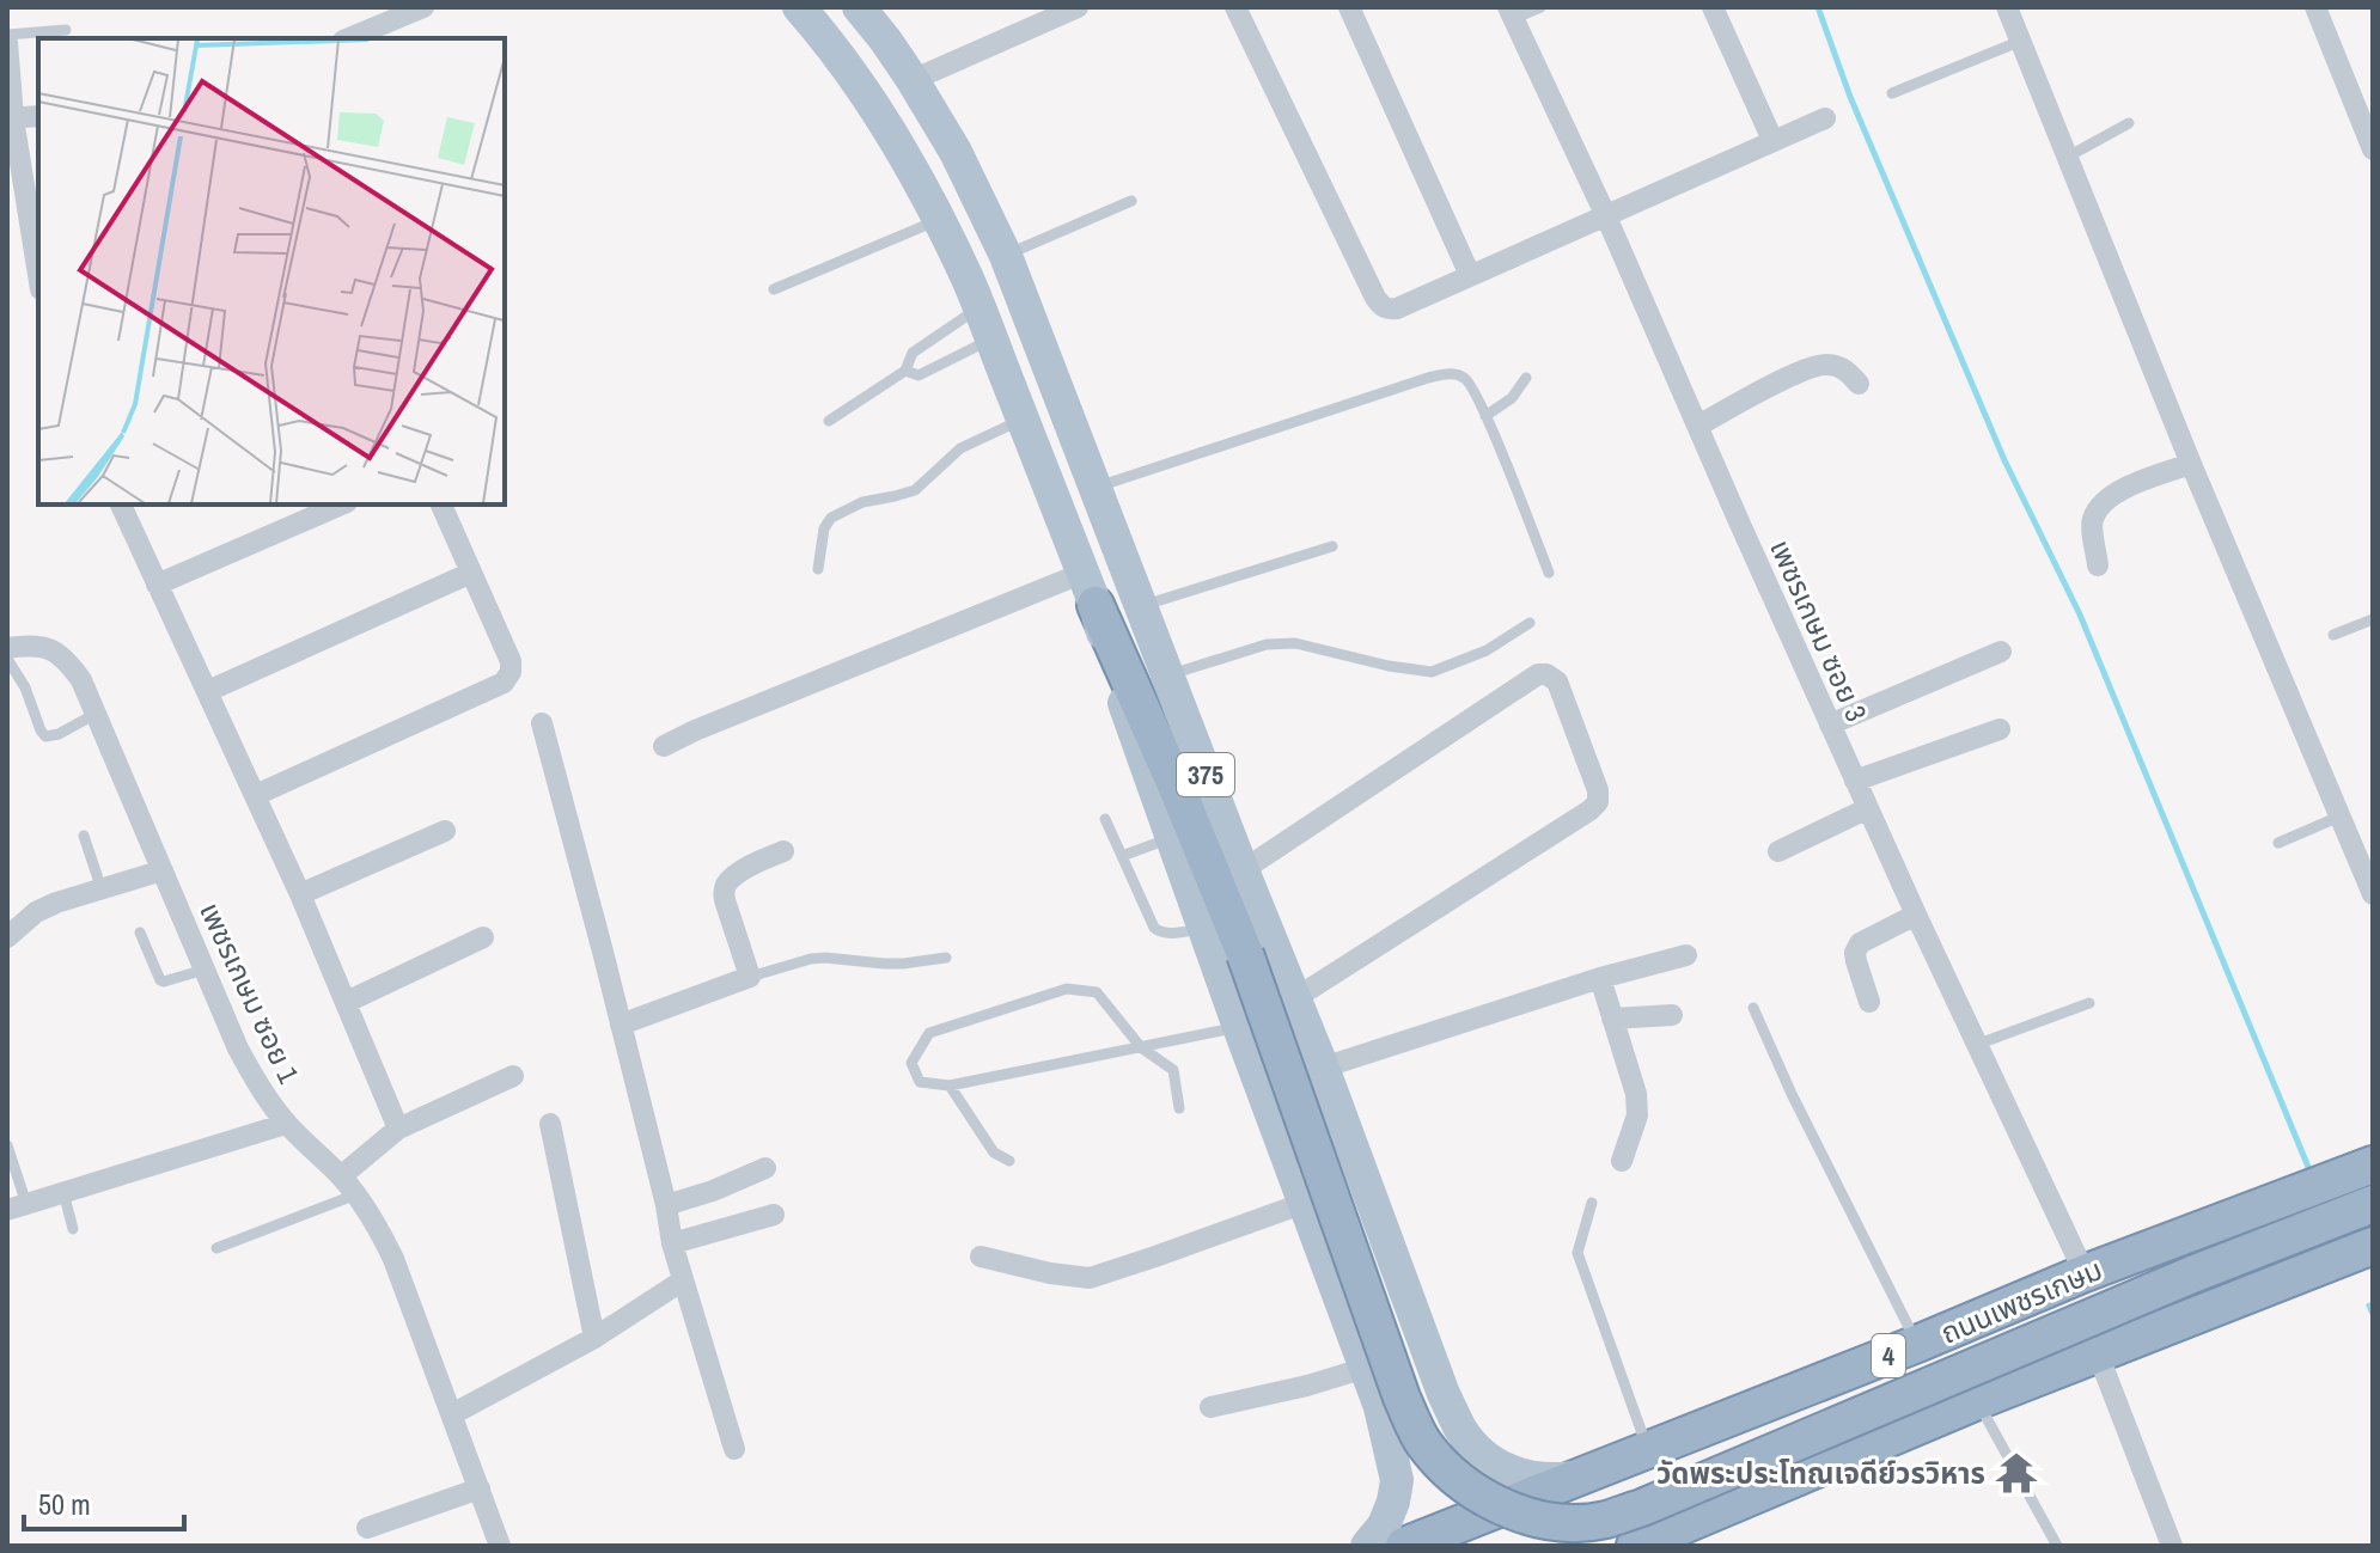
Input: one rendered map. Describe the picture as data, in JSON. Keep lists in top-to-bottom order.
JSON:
{
  "streets": {
    "highway": ["ถนนเพชรเกษม", "4"],
    "main road": ["375"],
    "street": ["เพชรเกษม ซอย 3", "เพชรเกษม ซอย 1"]
  },
  "crossings": [
    ["เพชรเกษม ซอย 3", "ถนนเพชรเกษม"],
    ["375", "ถนนเพชรเกษม"]
  ],
  "places": {
    "temple": ["วัดพระประโทณเจดีย์วรวิหาร"]
  },
  "scale_bar": "50 m"
}
